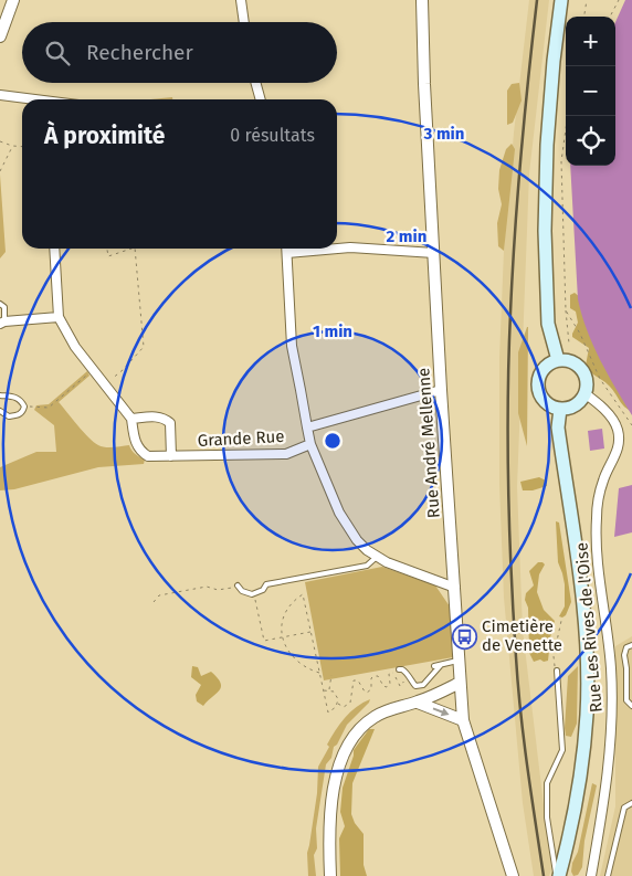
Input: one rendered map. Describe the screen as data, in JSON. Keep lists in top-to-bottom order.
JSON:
{
  "streets": {
    "street": ["Grande Rue", "Rue André Mellenne", "Rue Les Rives de l'Oise"]
  },
  "places": {
    "bus stop": ["Cimetière de Venette"]
  },
  "page": {
    "map_buttons": ["+", "−"],
    "search": "Rechercher",
    "heading": ["À proximité", "0 résultats"]
  },
  "rings": ["3 min", "2 min", "1 min"]
}
